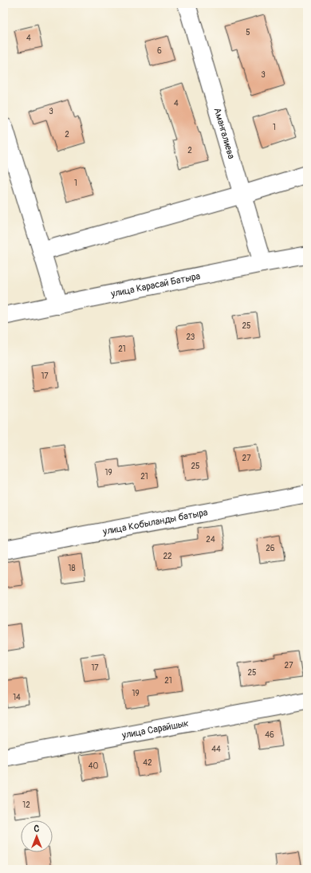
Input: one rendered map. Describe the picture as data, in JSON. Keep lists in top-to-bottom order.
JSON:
{
  "streets": {
    "street": [
      "Амангалиева",
      "улица Карасай Батыра",
      "улица Кобыланды батыра",
      "улица Сарайшык"
    ]
  },
  "crossings": [
    ["Амангалиева", "улица Карасай Батыра"]
  ],
  "house_numbers": [
    "5",
    "4",
    "6",
    "3",
    "4",
    "3",
    "1",
    "2",
    "2",
    "1",
    "25",
    "23",
    "21",
    "17",
    "27",
    "25",
    "19",
    "21",
    "24",
    "26",
    "22",
    "18",
    "27",
    "17",
    "25",
    "21",
    "19",
    "14",
    "46",
    "44",
    "42",
    "40",
    "12"
  ],
  "north": "top"
}
